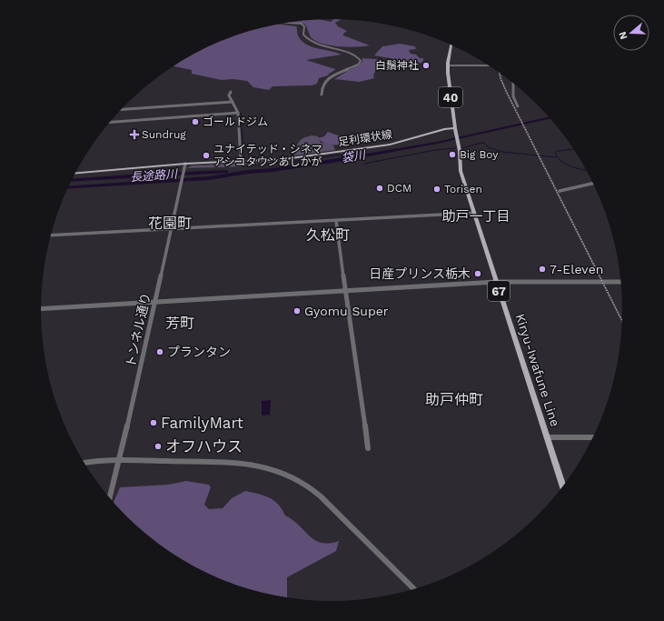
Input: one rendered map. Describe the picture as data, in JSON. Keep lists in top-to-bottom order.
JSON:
{
  "streets": {
    "main road": [
      "40",
      "足利環状線",
      "67",
      "Kiryu-Iwafune Line"
    ],
    "street": ["トンネル通り"]
  },
  "crossings": [
    ["40", "足利環状線"],
    ["40", "Kiryu-Iwafune Line"],
    ["足利環状線", "トンネル通り"],
    ["足利環状線", "Kiryu-Iwafune Line"]
  ],
  "districts": [
    "助戸一丁目",
    "花園町",
    "久松町",
    "芳町",
    "助戸仲町"
  ],
  "water": ["袋川", "長途路川"],
  "places": {
    "other": [
      "白鬚神社",
      "ゴールドジム",
      "Big Boy",
      "ユナイテッド・シネマ アシコタウンあしかが",
      "DCM",
      "Torisen",
      "7-Eleven",
      "日産プリンス栃木",
      "Gyomu Super",
      "プランタン",
      "FamilyMart",
      "オフハウス"
    ],
    "health": ["Sundrug"]
  },
  "north": "left"
}
